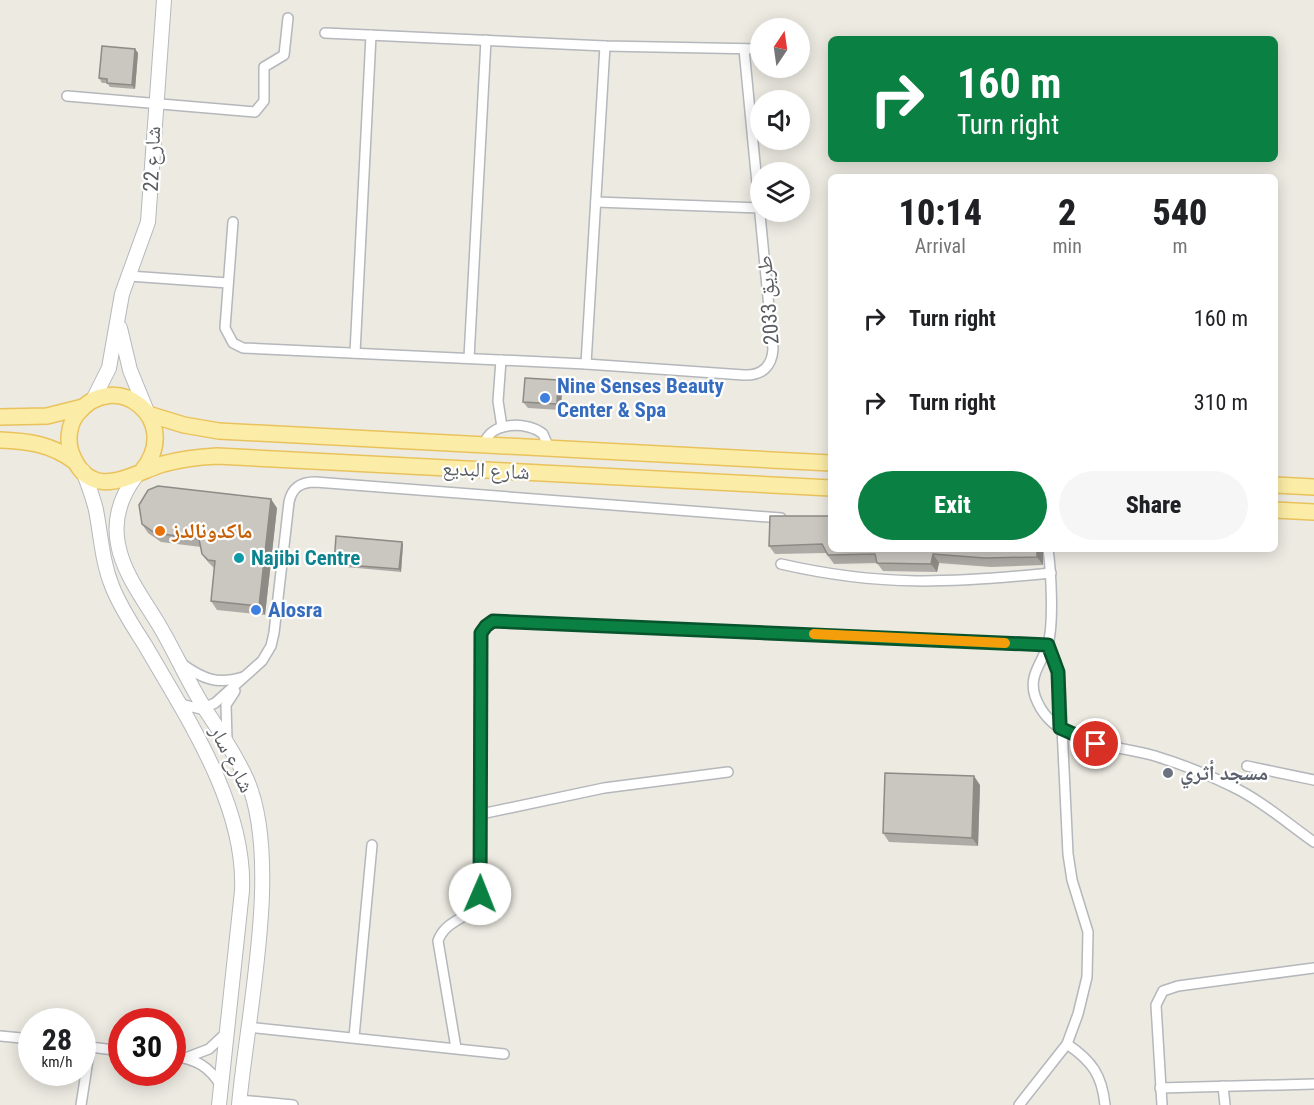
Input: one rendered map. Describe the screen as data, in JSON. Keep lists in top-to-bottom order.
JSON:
{
  "streets": {
    "main road": ["شارع البديع"],
    "street": ["شارع 22", "طريق 2033", "شارع سار"]
  },
  "crossings": [
    ["شارع 22", "شارع البديع"],
    ["شارع 22", "شارع سار"],
    ["شارع البديع", "شارع سار"]
  ],
  "places": [
    "Nine Senses Beauty Center & Spa",
    "ماكدونالدز",
    "Najibi Centre",
    "Alosra",
    "مسجد أثري"
  ],
  "north": "top",
  "page": {
    "turn": ["160 m", "Turn right"],
    "eta": [
      "10:14",
      "Arrival",
      "2",
      "min",
      "540",
      "m"
    ],
    "list": [
      {
        "name": "Turn right",
        "value": "160 m"
      },
      {
        "name": "Turn right",
        "value": "310 m"
      }
    ],
    "buttons": ["Exit", "Share"],
    "speed": "28 km/h",
    "limit": "30"
  }
}
